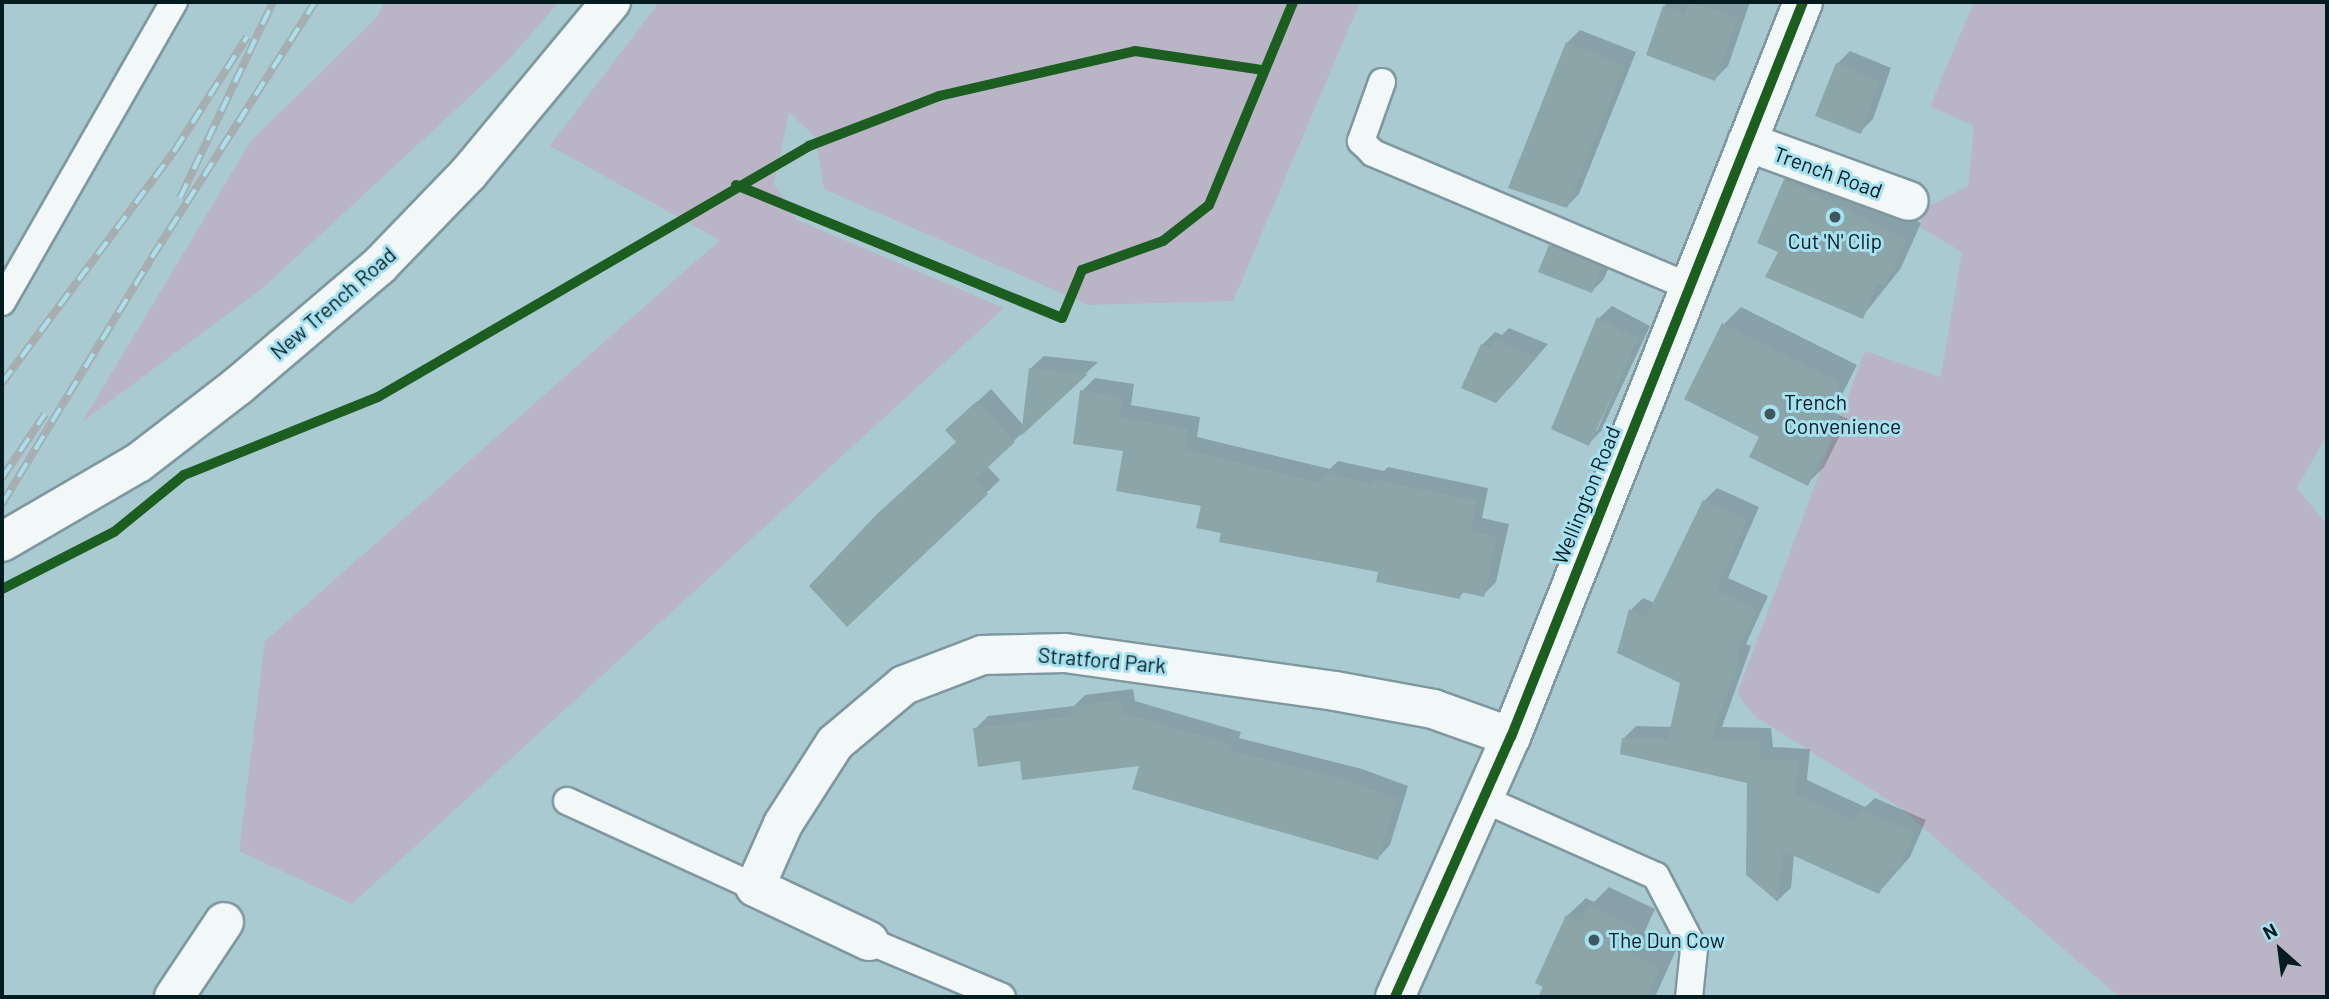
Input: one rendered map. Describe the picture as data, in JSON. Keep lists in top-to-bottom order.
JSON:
{
  "streets": {
    "main road": [
      "Trench Road",
      "New Trench Road",
      "Wellington Road",
      "Stratford Park"
    ]
  },
  "crossings": [
    ["Trench Road", "Wellington Road"],
    ["Wellington Road", "Stratford Park"]
  ],
  "places": ["Cut 'N' Clip", "Trench Convenience", "The Dun Cow"],
  "north": "top left"
}
